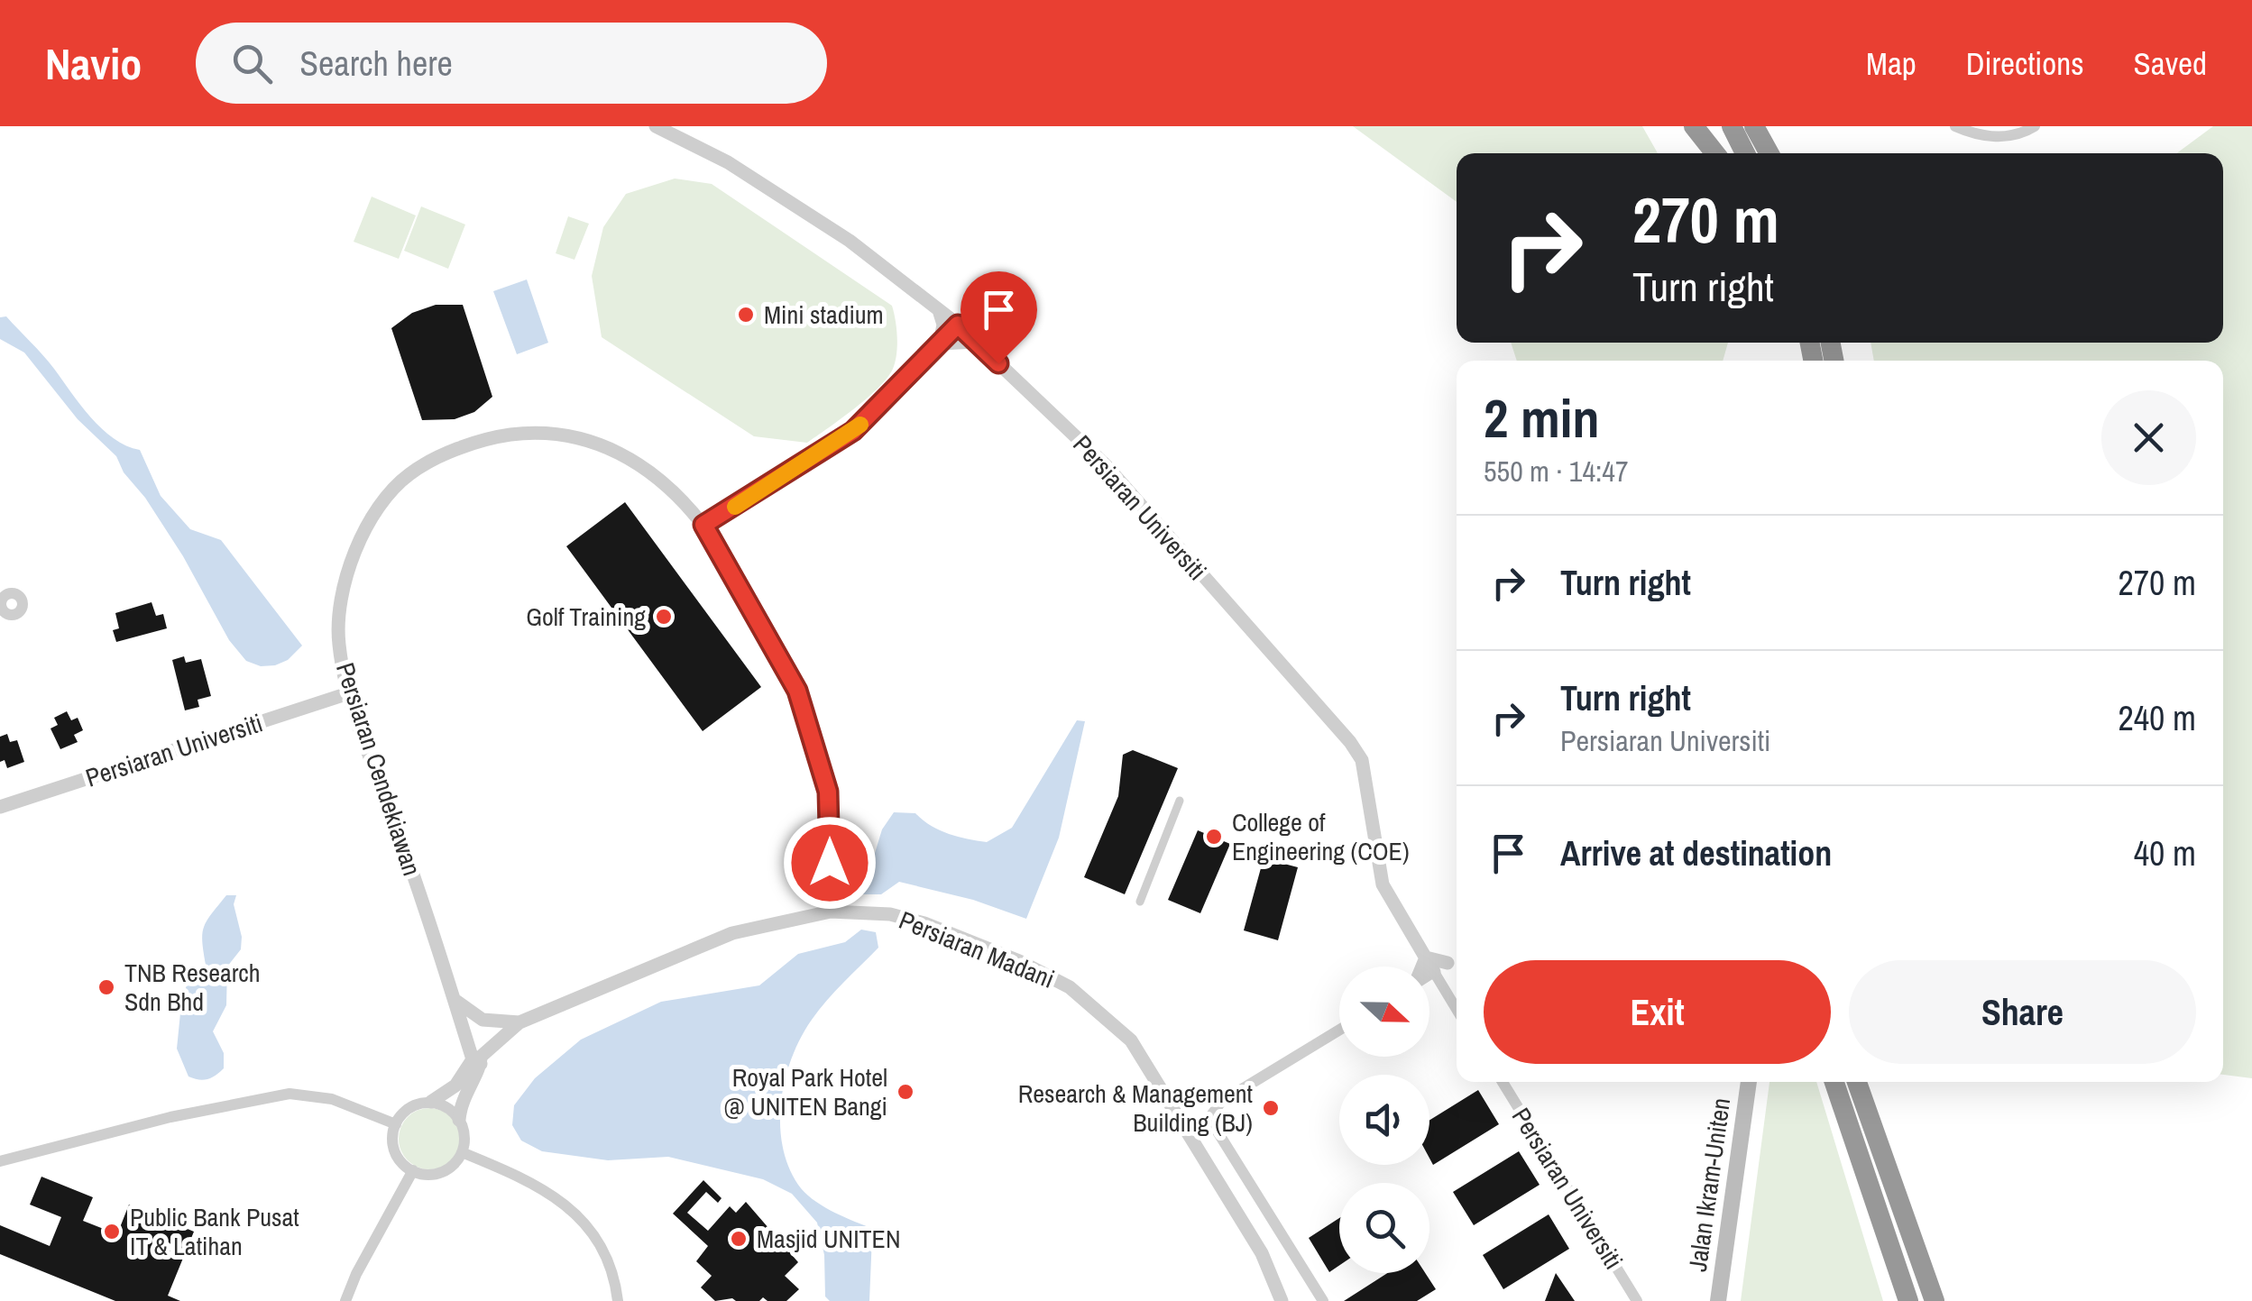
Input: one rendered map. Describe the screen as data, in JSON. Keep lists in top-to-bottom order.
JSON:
{
  "streets": {
    "main road": ["Jalan Ikram-Uniten"],
    "street": ["Persiaran Universiti", "Persiaran Cendekiawan", "Persiaran Madani"]
  },
  "crossings": [
    ["Persiaran Universiti", "Persiaran Cendekiawan"],
    ["Persiaran Cendekiawan", "Persiaran Madani"]
  ],
  "places": [
    "Mini stadium",
    "Golf Training",
    "College of Engineering (COE)",
    "TNB Research Sdn Bhd",
    "Royal Park Hotel @ UNITEN Bangi",
    "Research & Management Building (BJ)",
    "Public Bank Pusat IT & Latihan",
    "Masjid UNITEN"
  ],
  "north": "right",
  "page": {
    "header": "Navio",
    "search": "Search here",
    "nav": ["Map", "Directions", "Saved"],
    "turn": ["270 m", "Turn right"],
    "heading": ["2 min", "550 m · 14:47"],
    "list": [
      {
        "name": "Turn right",
        "value": "270 m"
      },
      {
        "name": "Turn right",
        "note": "Persiaran Universiti",
        "value": "240 m"
      },
      {
        "name": "Arrive at destination",
        "value": "40 m"
      }
    ],
    "buttons": ["Exit", "Share"]
  }
}
